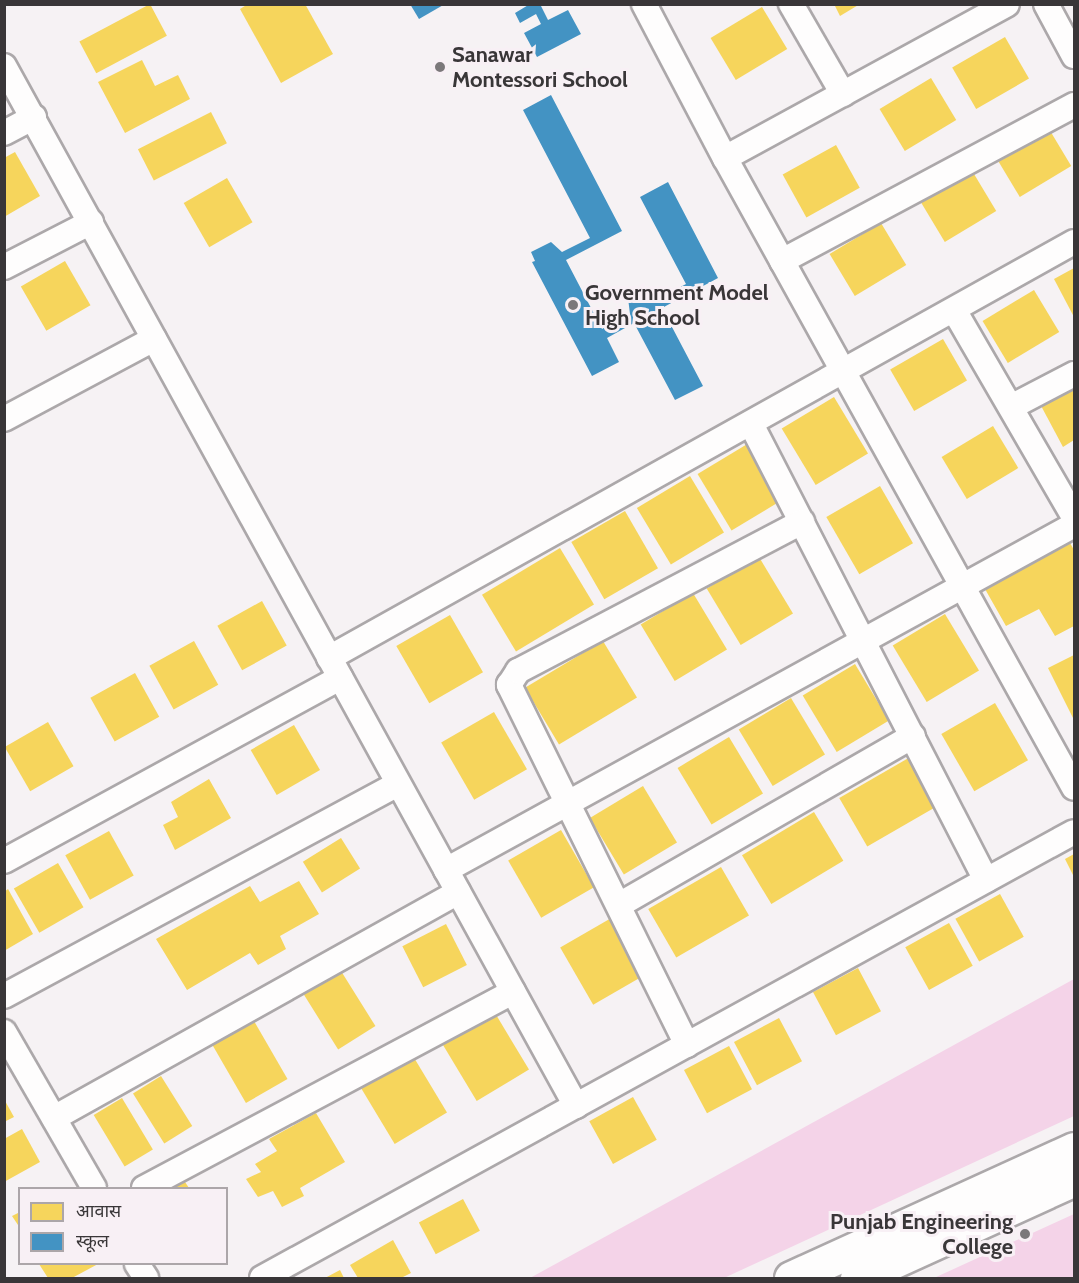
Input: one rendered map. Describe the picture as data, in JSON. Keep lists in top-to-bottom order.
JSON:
{
  "places": ["Sanawar Montessori School", "Government Model High School", "Punjab Engineering College"],
  "legend": ["आवास", "स्कूल"]
}
